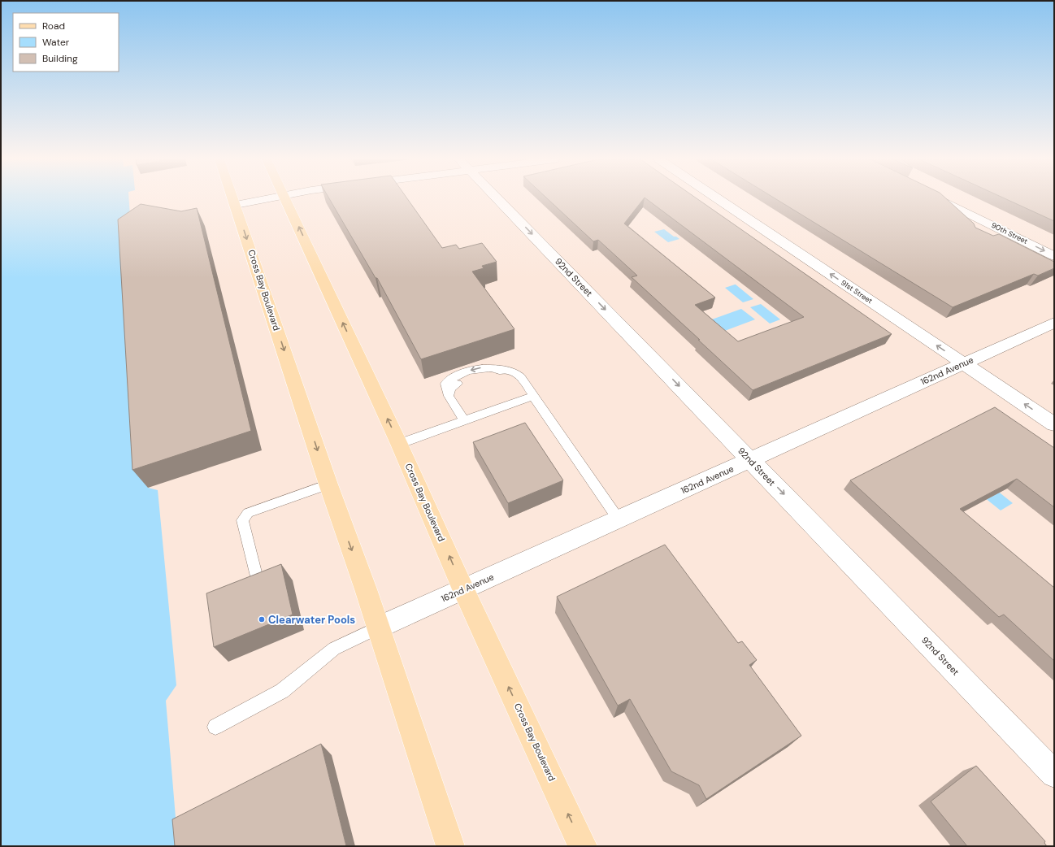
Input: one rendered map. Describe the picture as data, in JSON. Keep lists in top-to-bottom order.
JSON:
{
  "streets": {
    "main road": ["Cross Bay Boulevard"],
    "street": [
      "90th Street",
      "92nd Street",
      "91st Street",
      "162nd Avenue"
    ]
  },
  "crossings": [
    ["92nd Street", "162nd Avenue"],
    ["Cross Bay Boulevard", "162nd Avenue"],
    ["91st Street", "162nd Avenue"]
  ],
  "one_way": ["90th Street", "92nd Street", "91st Street"],
  "places": ["Clearwater Pools"],
  "legend": ["Road", "Water", "Building"]
}
